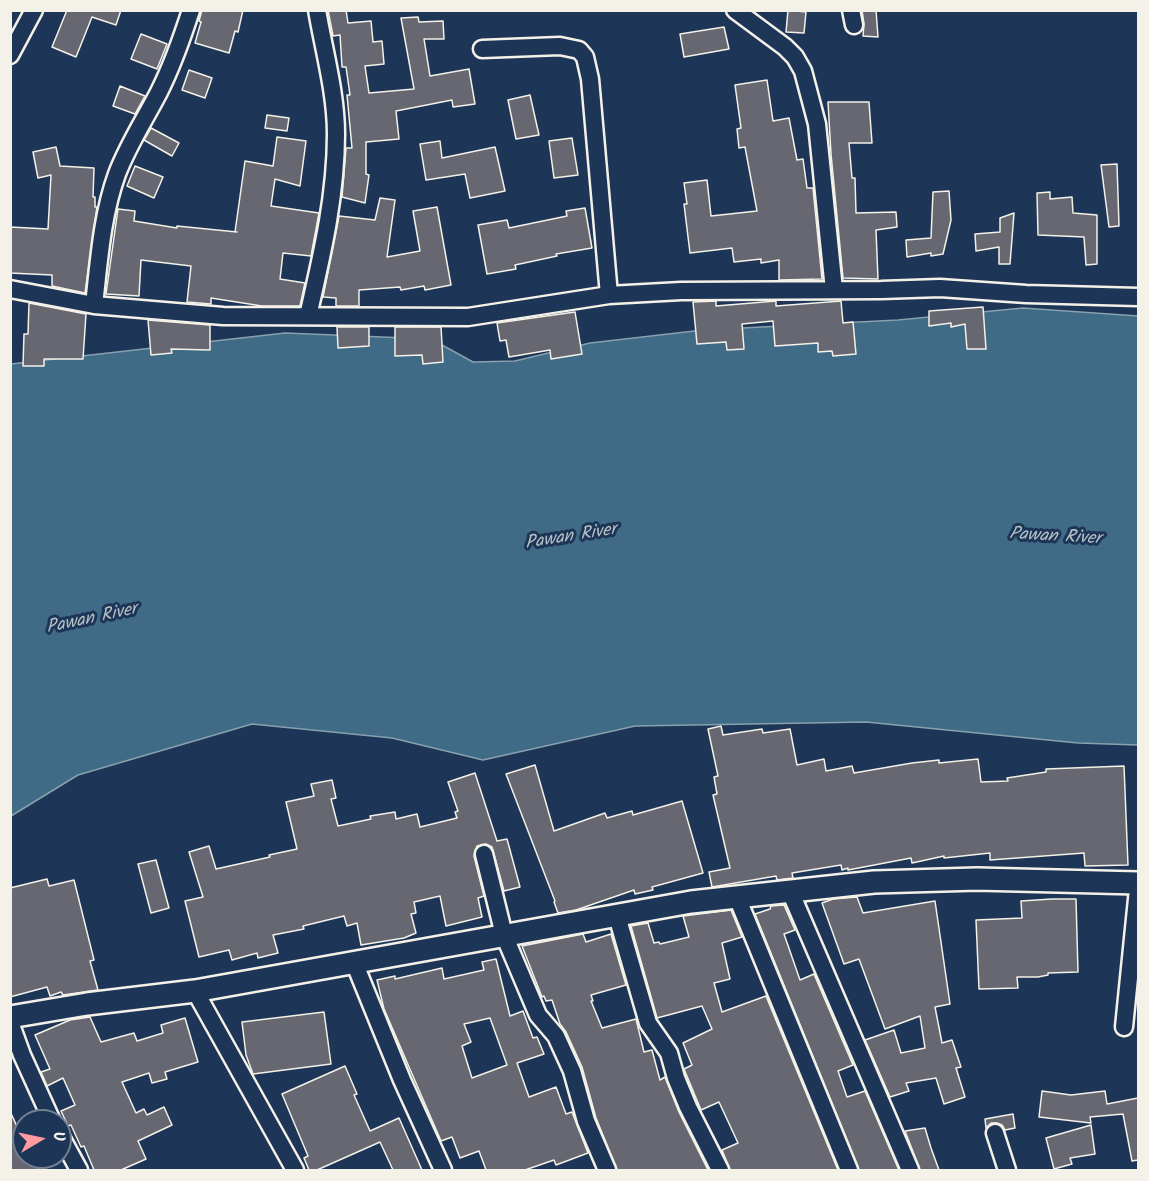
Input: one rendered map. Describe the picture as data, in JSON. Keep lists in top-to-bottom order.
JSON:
{
  "water": ["Pawan River"],
  "north": "right"
}
